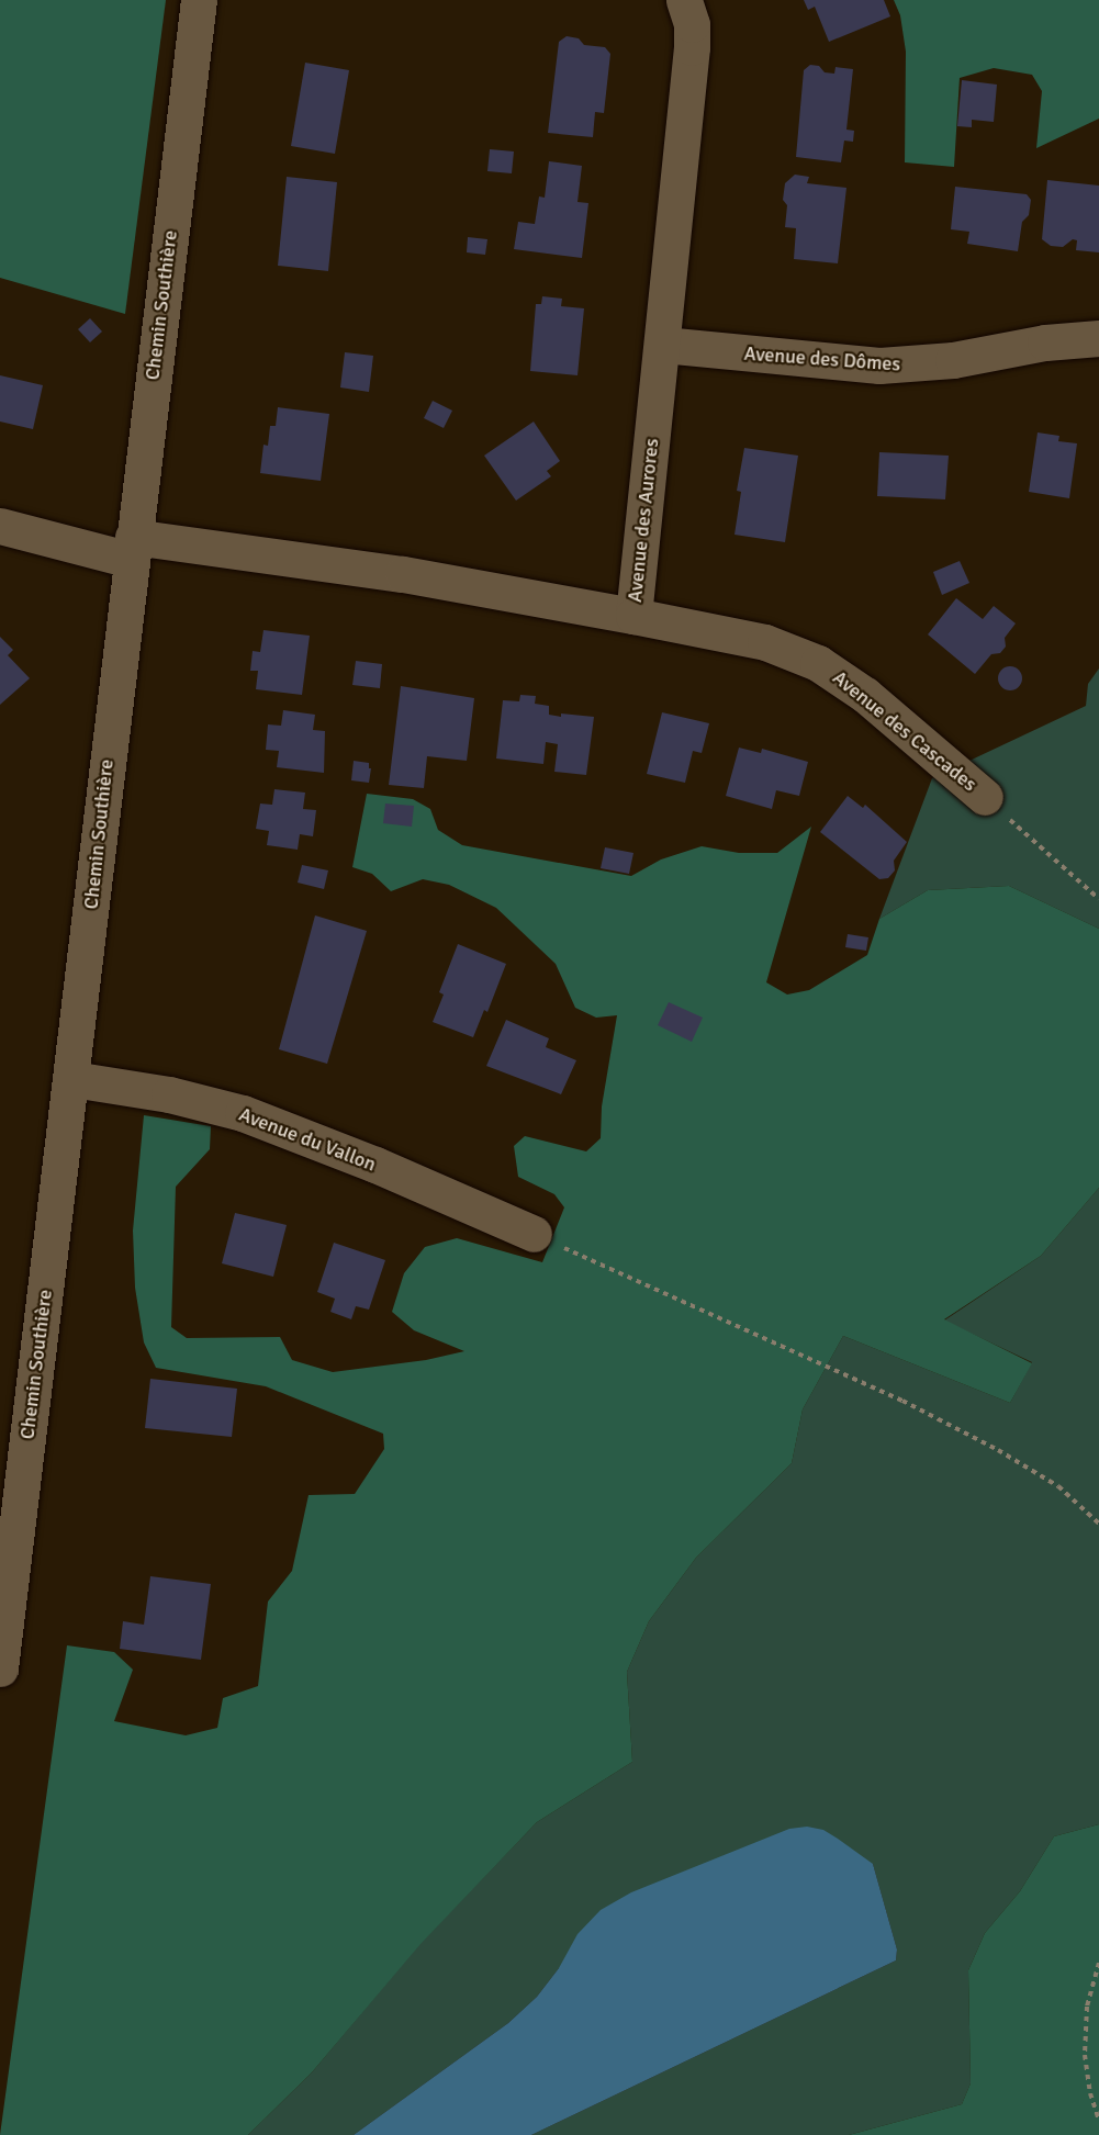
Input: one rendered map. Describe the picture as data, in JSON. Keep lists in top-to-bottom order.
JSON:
{
  "streets": {
    "street": [
      "Chemin Southière",
      "Avenue des Dômes",
      "Avenue des Aurores",
      "Avenue des Cascades",
      "Avenue du Vallon"
    ]
  },
  "crossings": [
    ["Chemin Southière", "Avenue des Aurores"],
    ["Chemin Southière", "Avenue du Vallon"],
    ["Avenue des Dômes", "Avenue des Aurores"],
    ["Avenue des Aurores", "Avenue des Cascades"]
  ]
}
